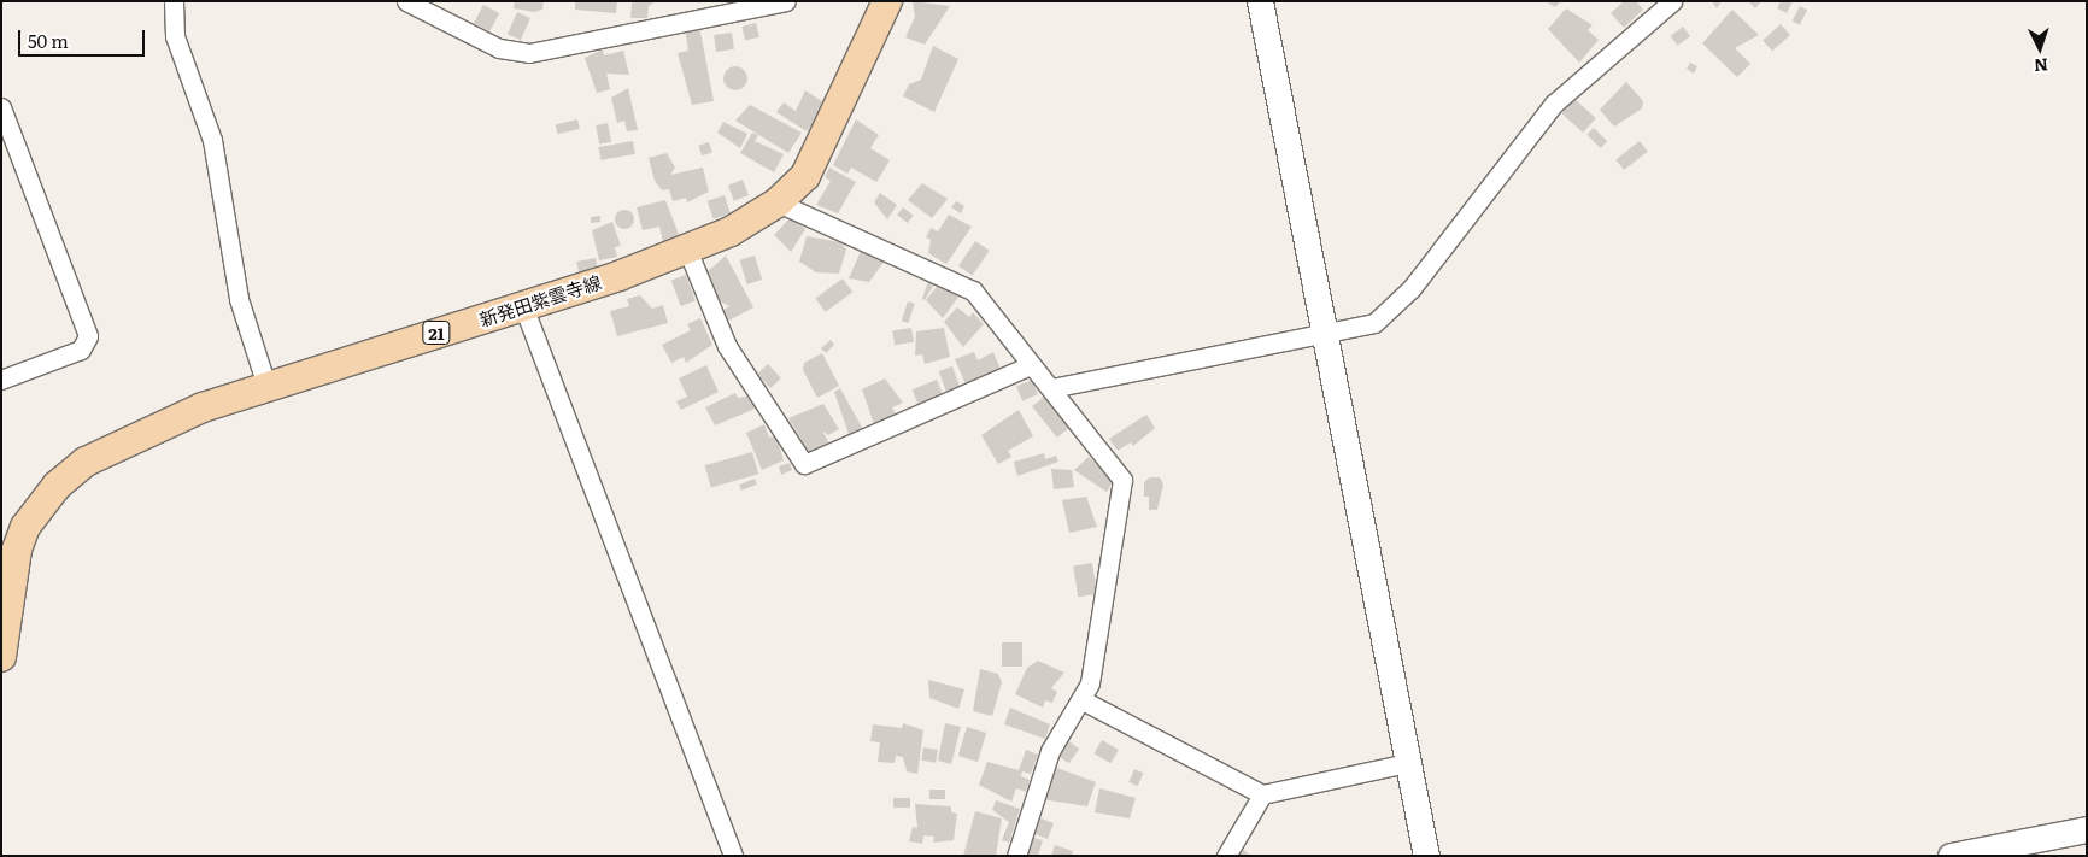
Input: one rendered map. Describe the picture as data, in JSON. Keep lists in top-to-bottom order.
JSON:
{
  "streets": {
    "main road": ["新発田紫雲寺線", "21"]
  },
  "scale_bar": "50 m",
  "north": "bottom"
}
